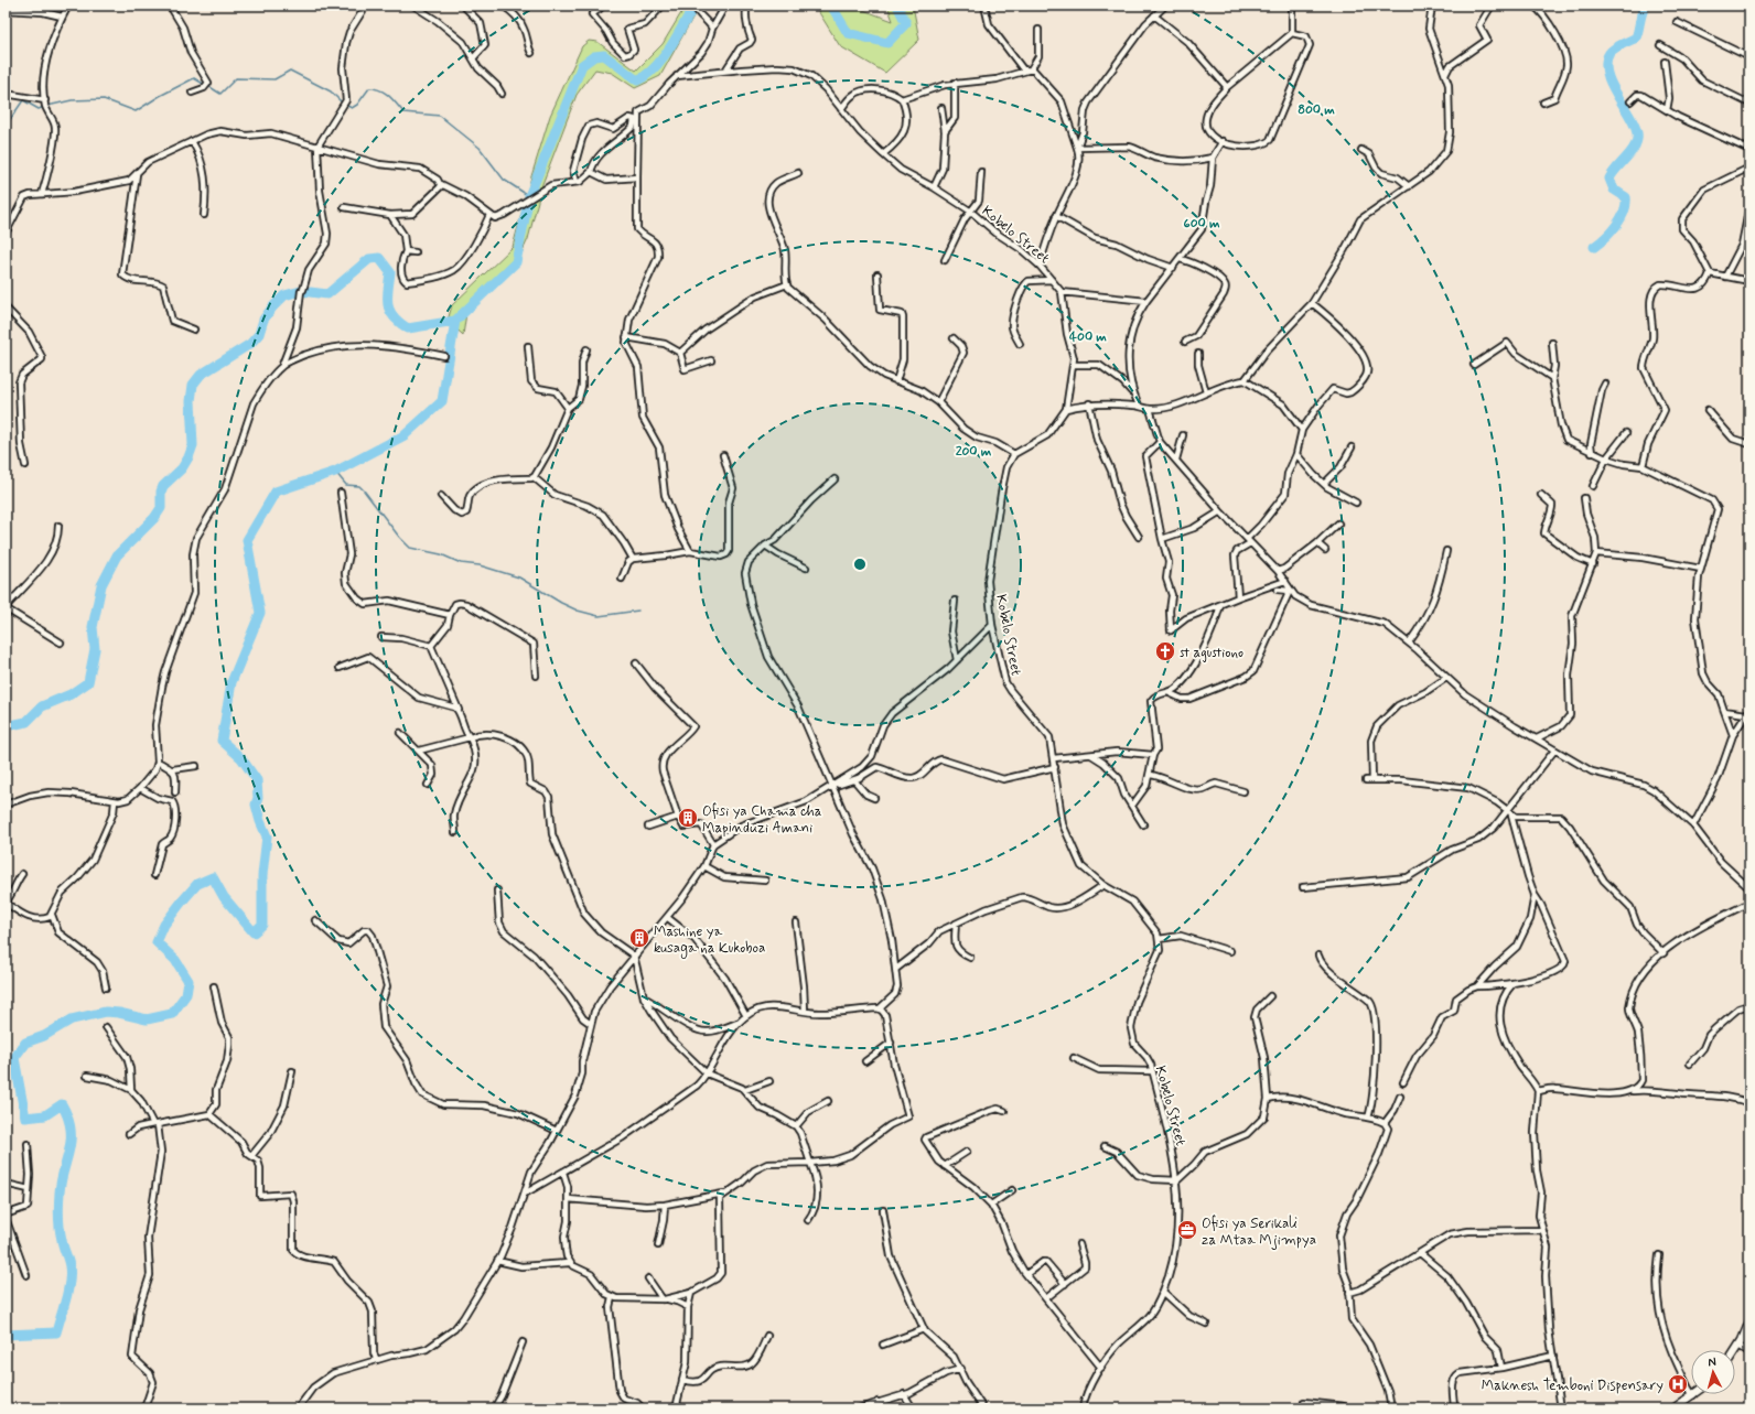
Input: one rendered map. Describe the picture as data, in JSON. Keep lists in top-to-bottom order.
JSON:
{
  "streets": {
    "street": ["Kobelo Street"]
  },
  "places": {
    "church": ["st agustiono"],
    "building": ["Ofisi ya Chama cha Mapinduzi Amani", "Mashine ya kusaga na Kukoboa"],
    "office": ["Ofisi ya Serikali za Mtaa Mjimpya"],
    "hospital": ["Maknesh Temboni Dispensary"]
  },
  "north": "top",
  "rings": [
    "800 m",
    "600 m",
    "400 m",
    "200 m"
  ]
}
